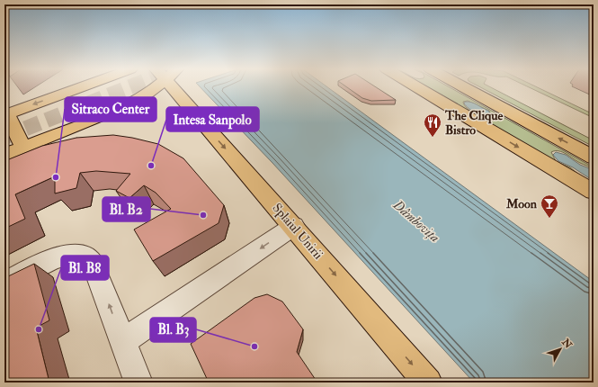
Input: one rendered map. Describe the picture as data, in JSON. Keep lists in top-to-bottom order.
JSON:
{
  "streets": {
    "main road": ["Splaiul Unirii"]
  },
  "one_way": ["Splaiul Unirii"],
  "water": ["Dâmbovița"],
  "places": {
    "restaurant": ["The Clique Bistro"],
    "other": [
      "Intesa Sanpolo",
      "Sitraco Center",
      "Bl. B2",
      "Bl. B8",
      "Bl. B3"
    ],
    "bar": ["Moon"]
  },
  "north": "top right"
}
